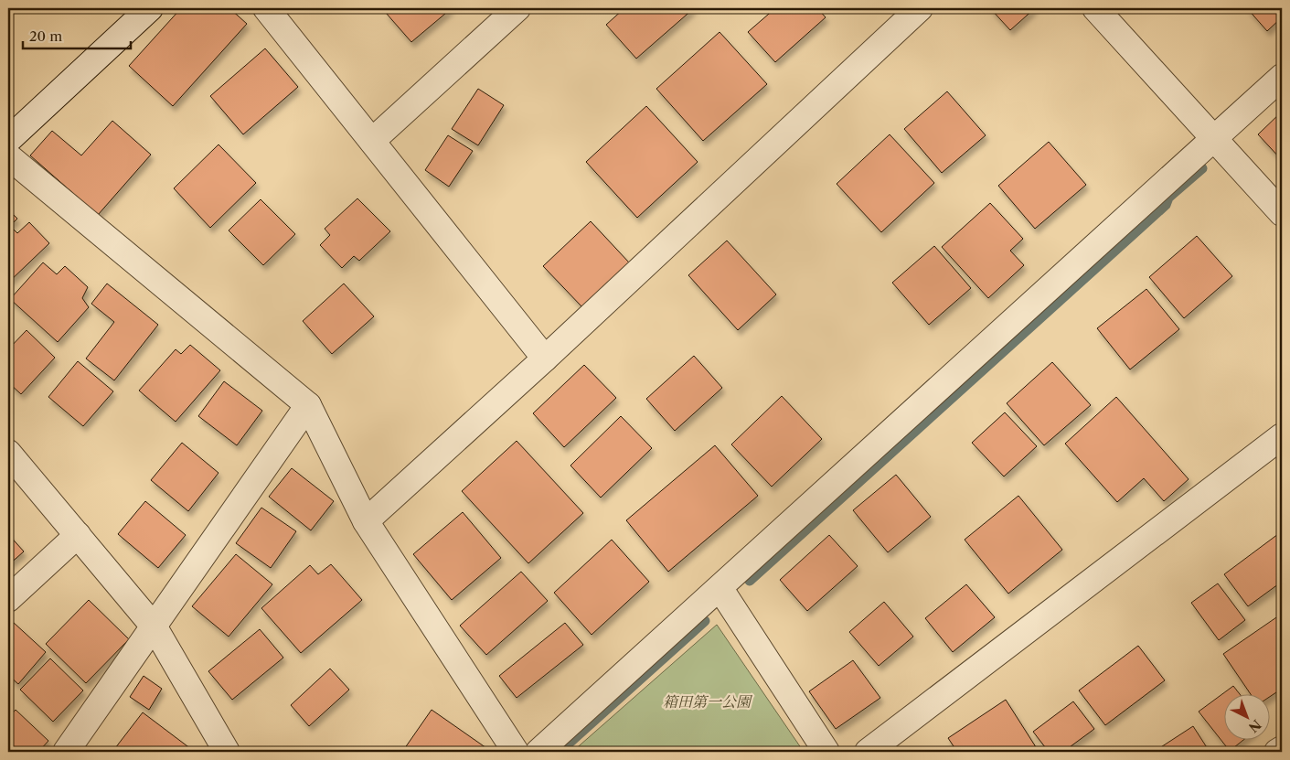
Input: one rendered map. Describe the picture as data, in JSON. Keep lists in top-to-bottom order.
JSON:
{
  "parks": ["箱田第一公園"],
  "scale_bar": "20 m",
  "north": "bottom right"
}
